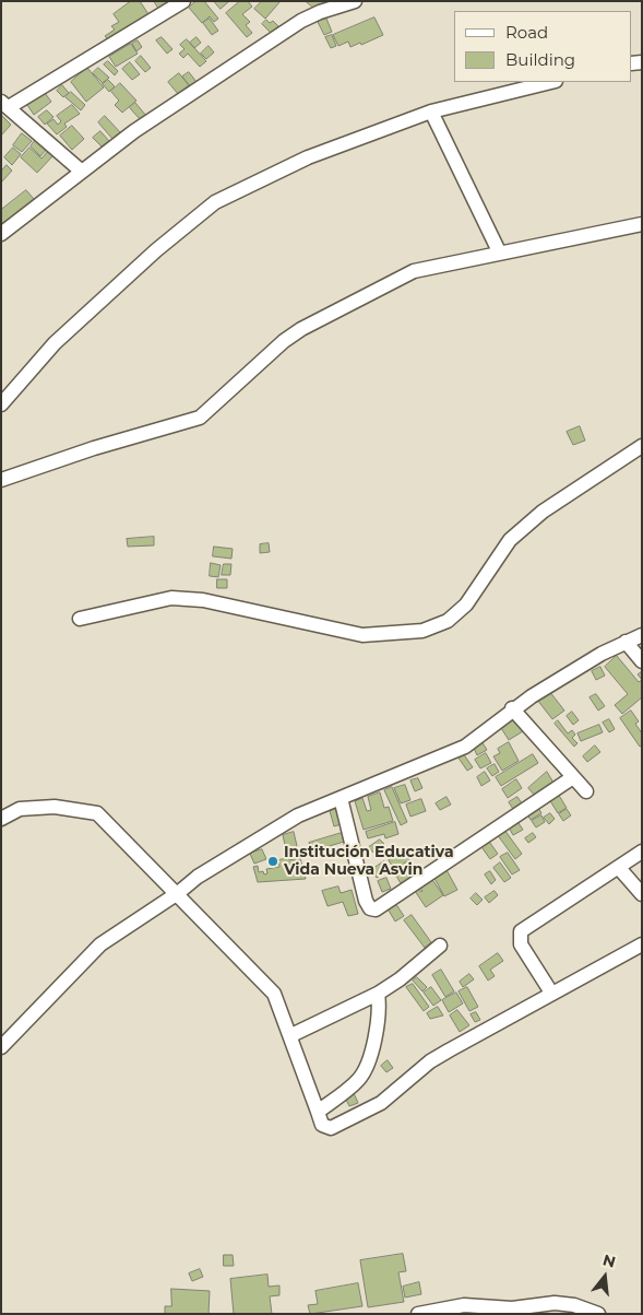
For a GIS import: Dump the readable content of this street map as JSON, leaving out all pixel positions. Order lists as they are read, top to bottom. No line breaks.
{"places":["Institución Educativa Vida Nueva Asvin"],"legend":["Road","Building"],"north":"top"}
